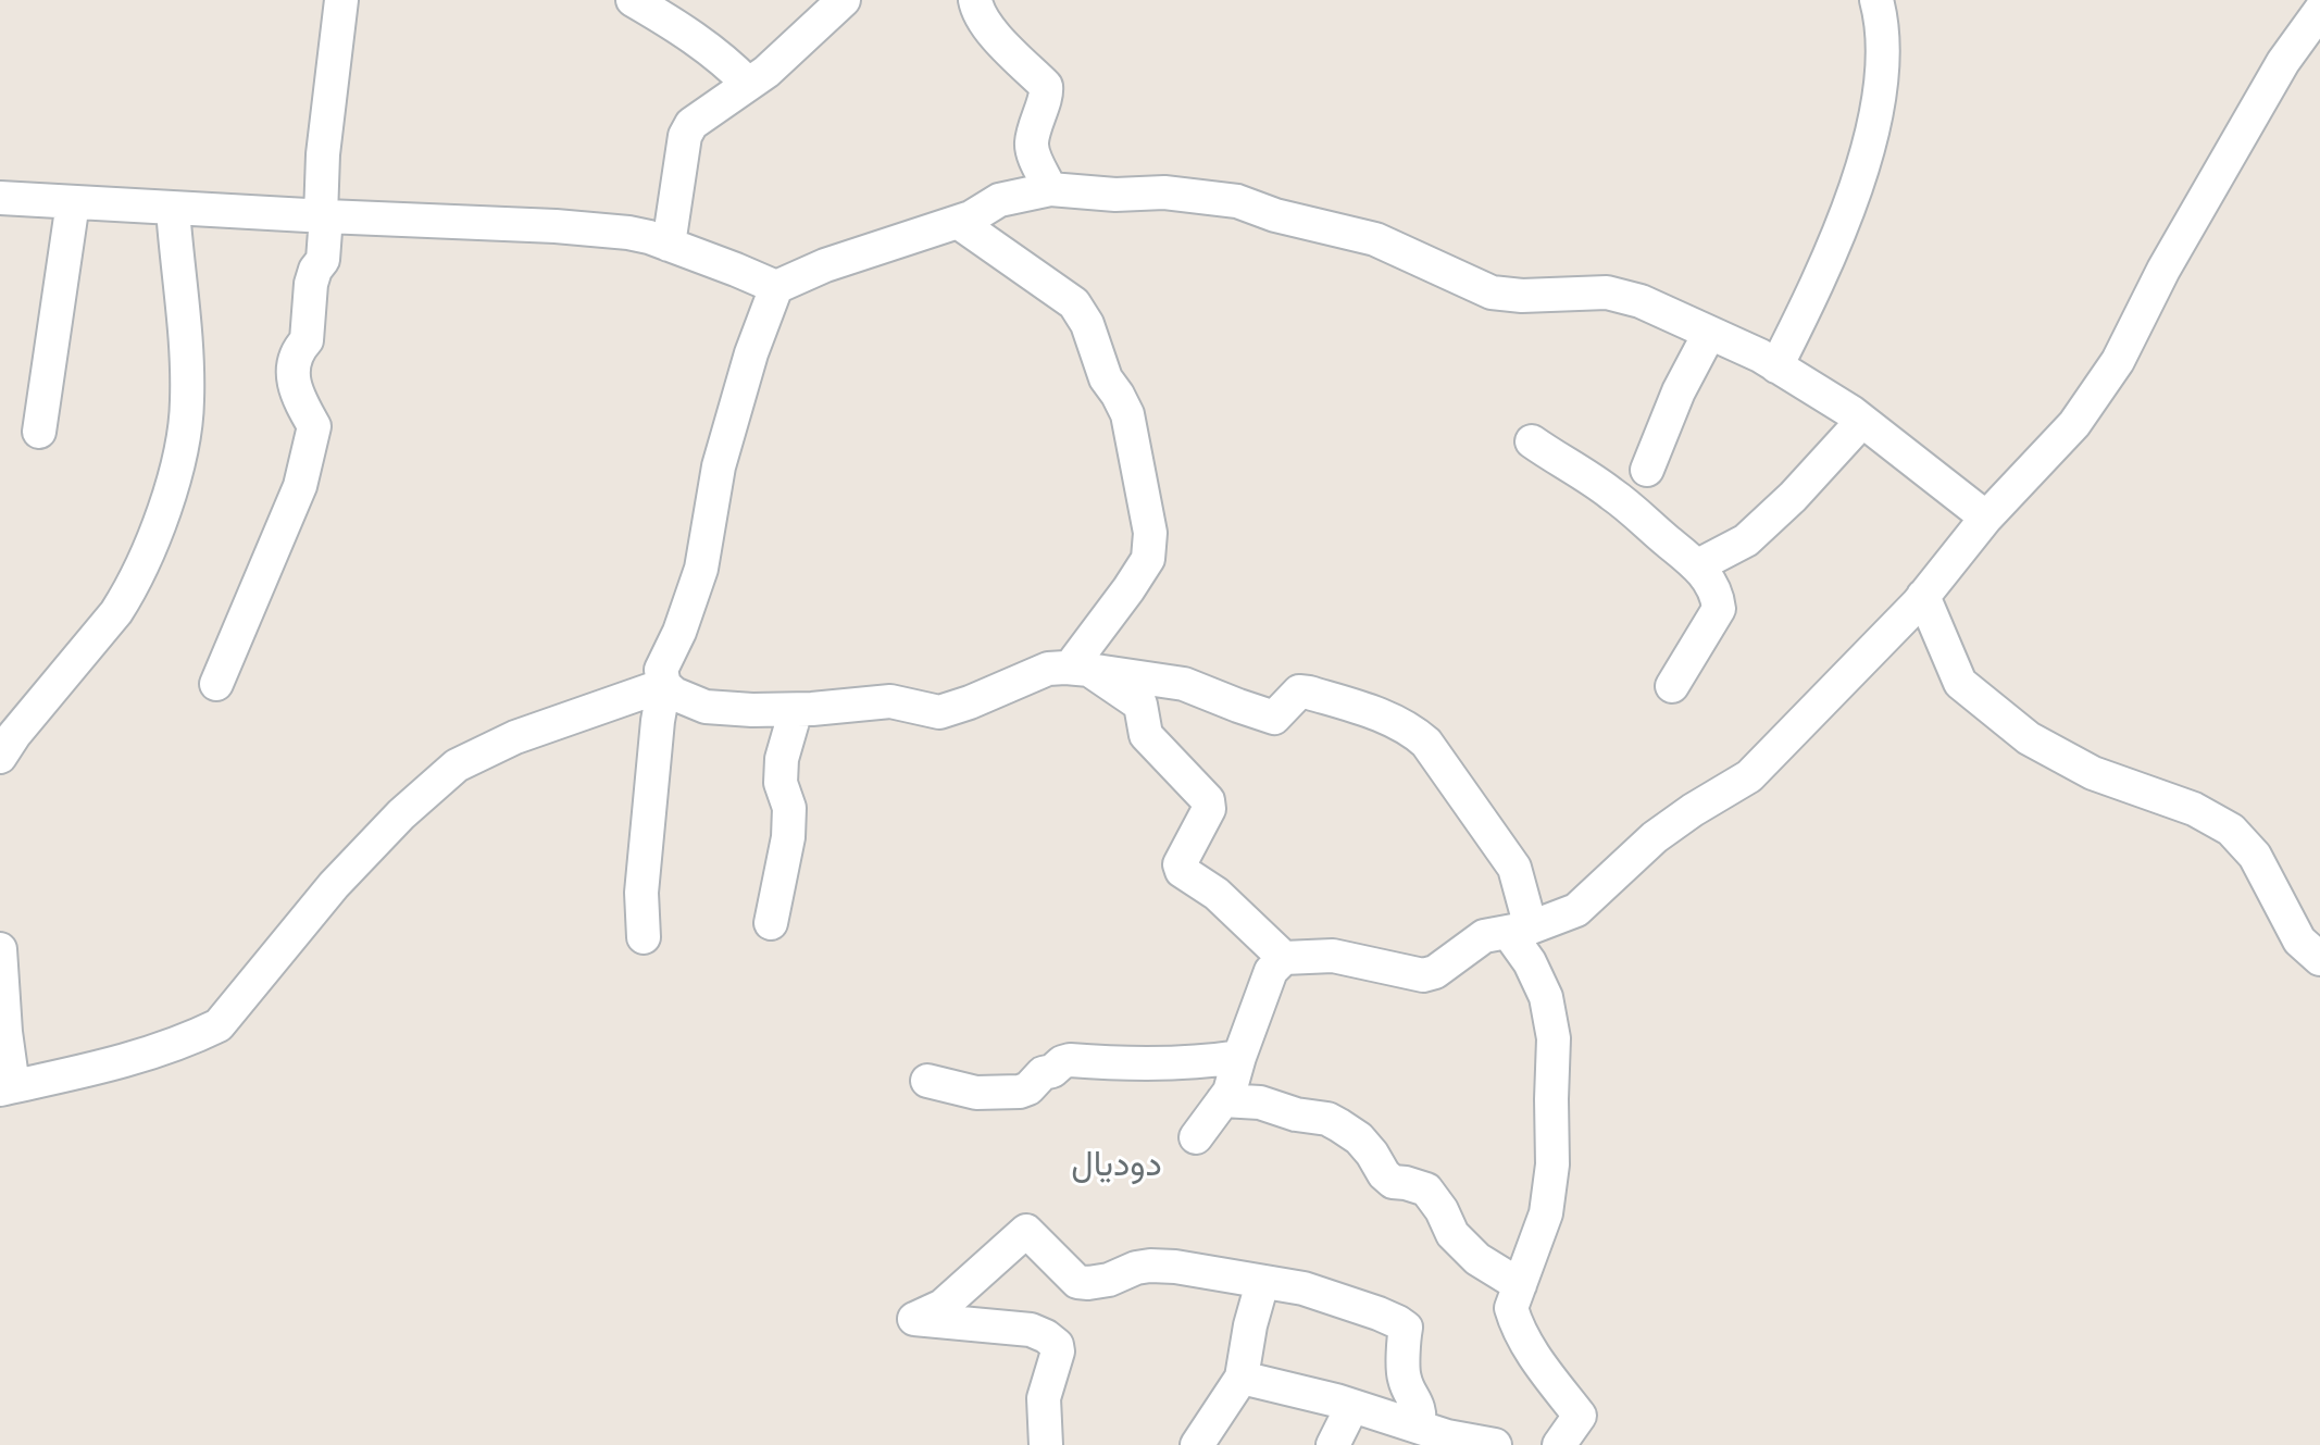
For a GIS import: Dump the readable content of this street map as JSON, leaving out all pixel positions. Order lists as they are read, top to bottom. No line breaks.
{"districts":["دودیال"]}
